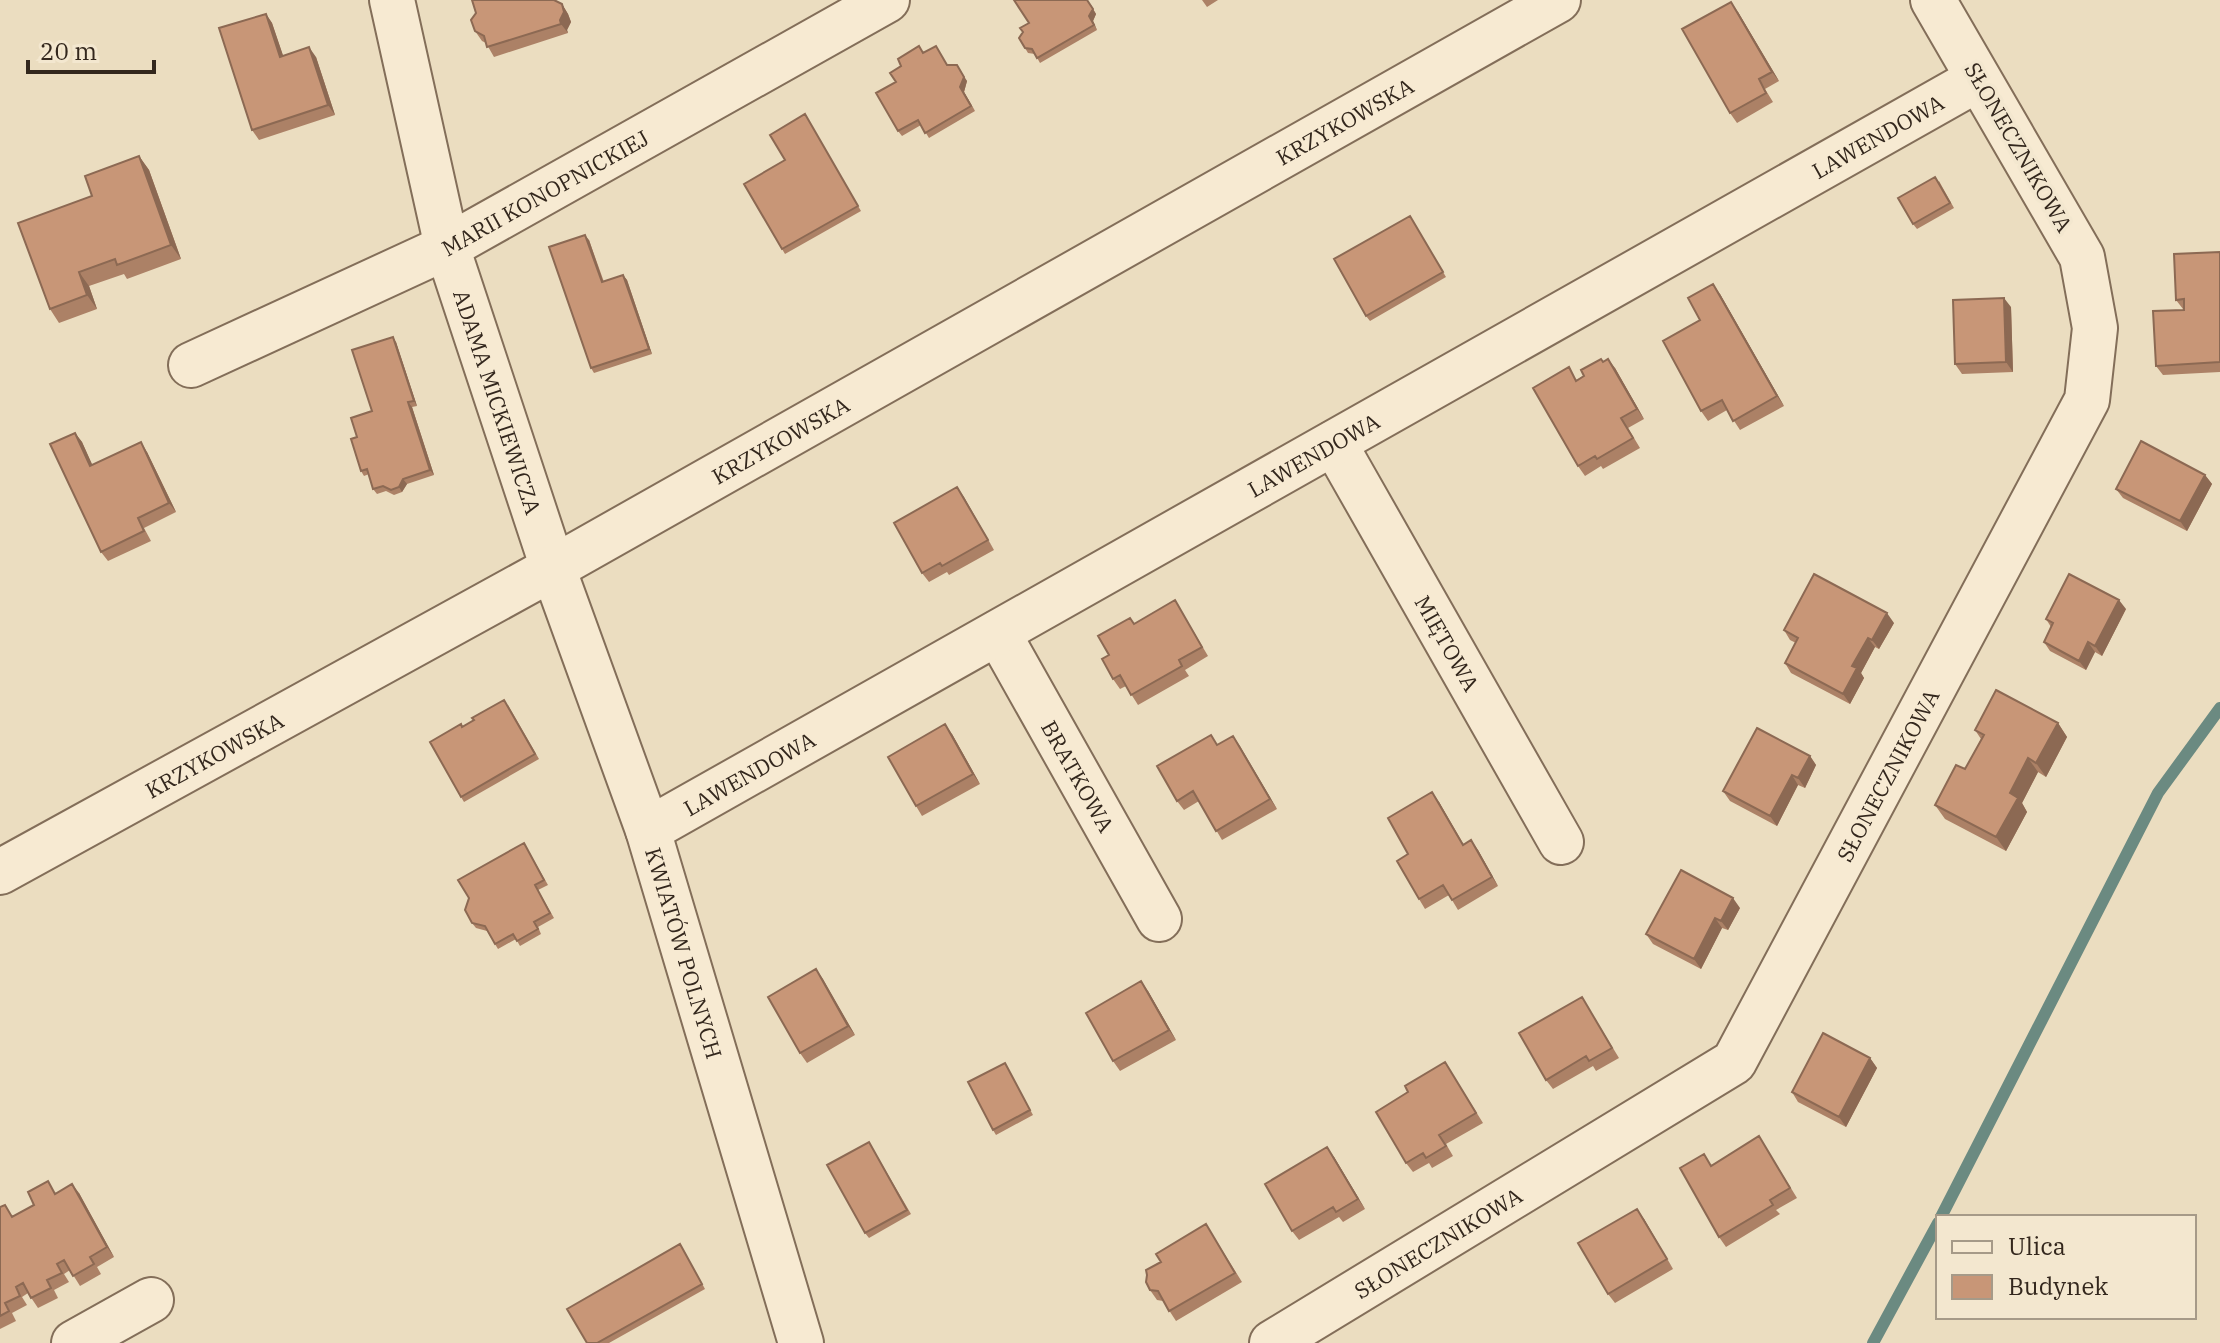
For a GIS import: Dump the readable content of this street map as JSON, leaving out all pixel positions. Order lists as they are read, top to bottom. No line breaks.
{"streets":{"street":["KRZYKOWSKA","LAWENDOWA","SŁONECZNIKOWA","MARII KONOPNICKIEJ","ADAMA MICKIEWICZA","MIĘTOWA","BRATKOWA","KWIATÓW POLNYCH"]},"crossings":[["KRZYKOWSKA","ADAMA MICKIEWICZA"],["KRZYKOWSKA","KWIATÓW POLNYCH"],["LAWENDOWA","SŁONECZNIKOWA"],["LAWENDOWA","MIĘTOWA"],["LAWENDOWA","BRATKOWA"],["LAWENDOWA","KWIATÓW POLNYCH"],["MARII KONOPNICKIEJ","ADAMA MICKIEWICZA"],["ADAMA MICKIEWICZA","KWIATÓW POLNYCH"]],"legend":["Ulica","Budynek"],"scale_bar":"20 m"}
